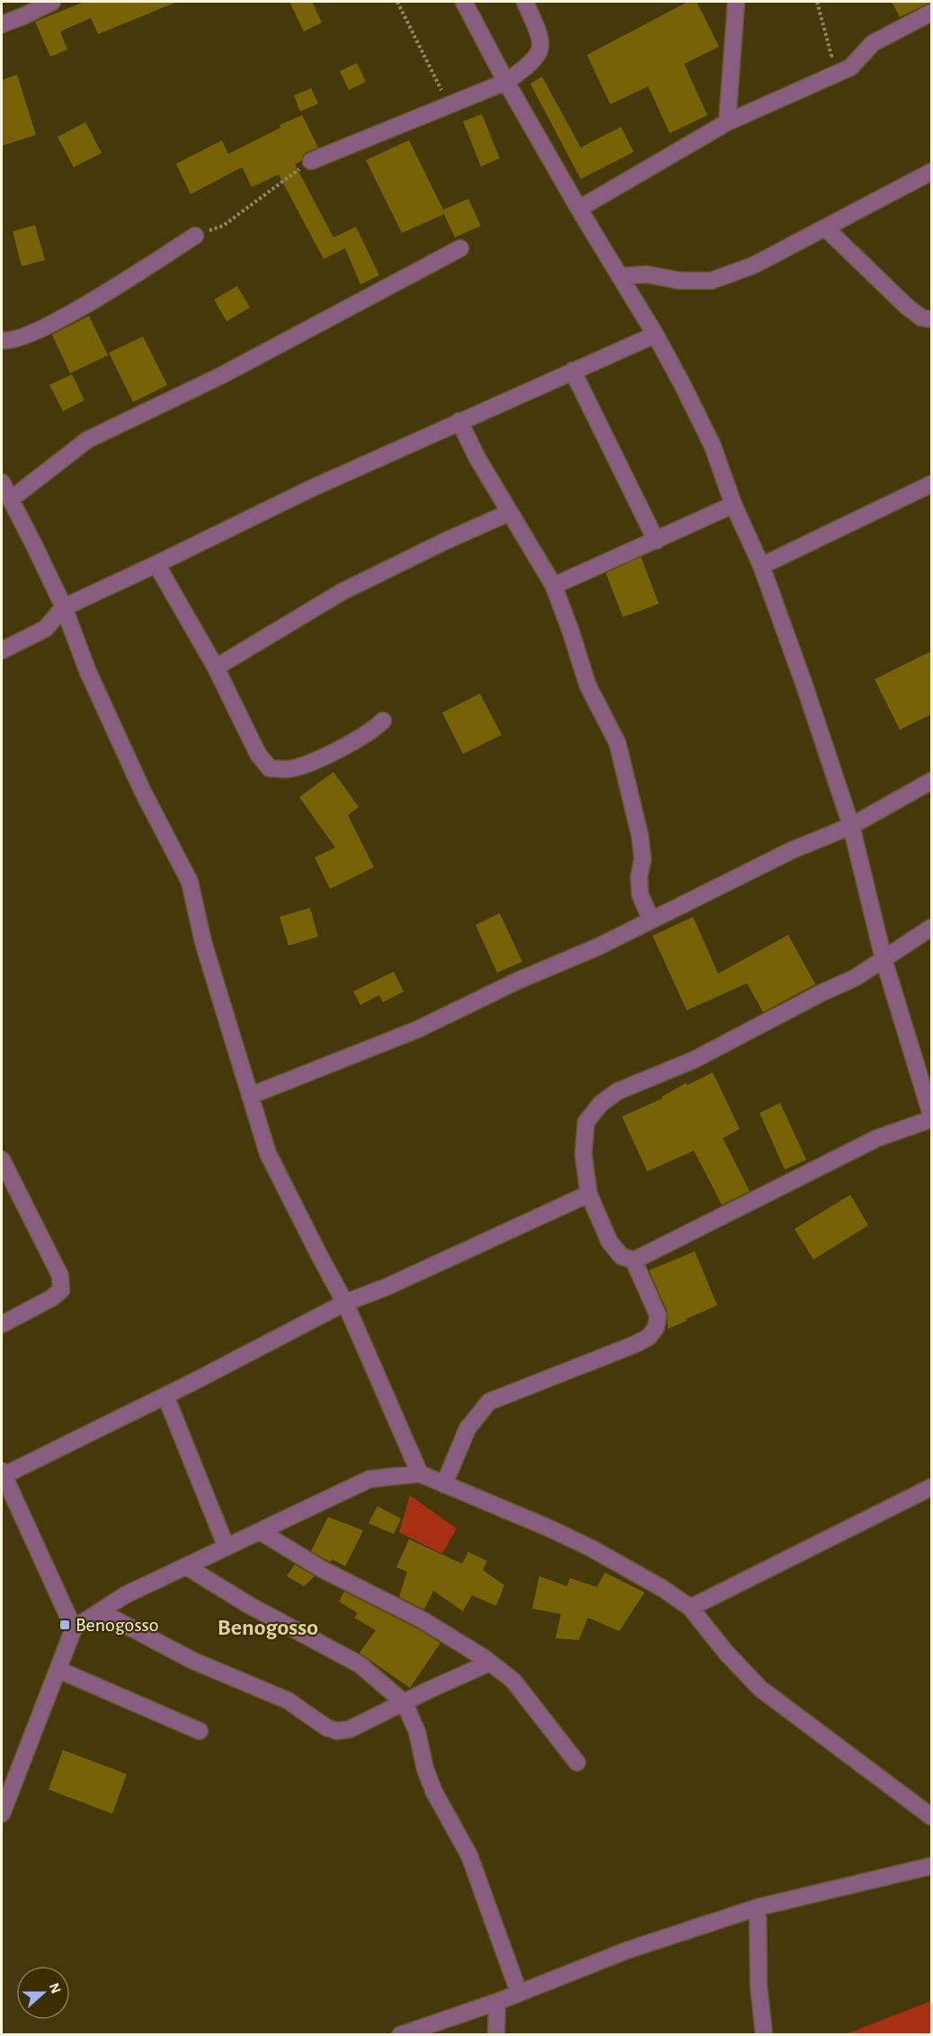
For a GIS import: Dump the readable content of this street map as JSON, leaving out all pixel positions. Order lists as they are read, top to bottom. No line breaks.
{"districts":["Benogosso"],"places":{"transit":["Benogosso"]},"north":"right"}
